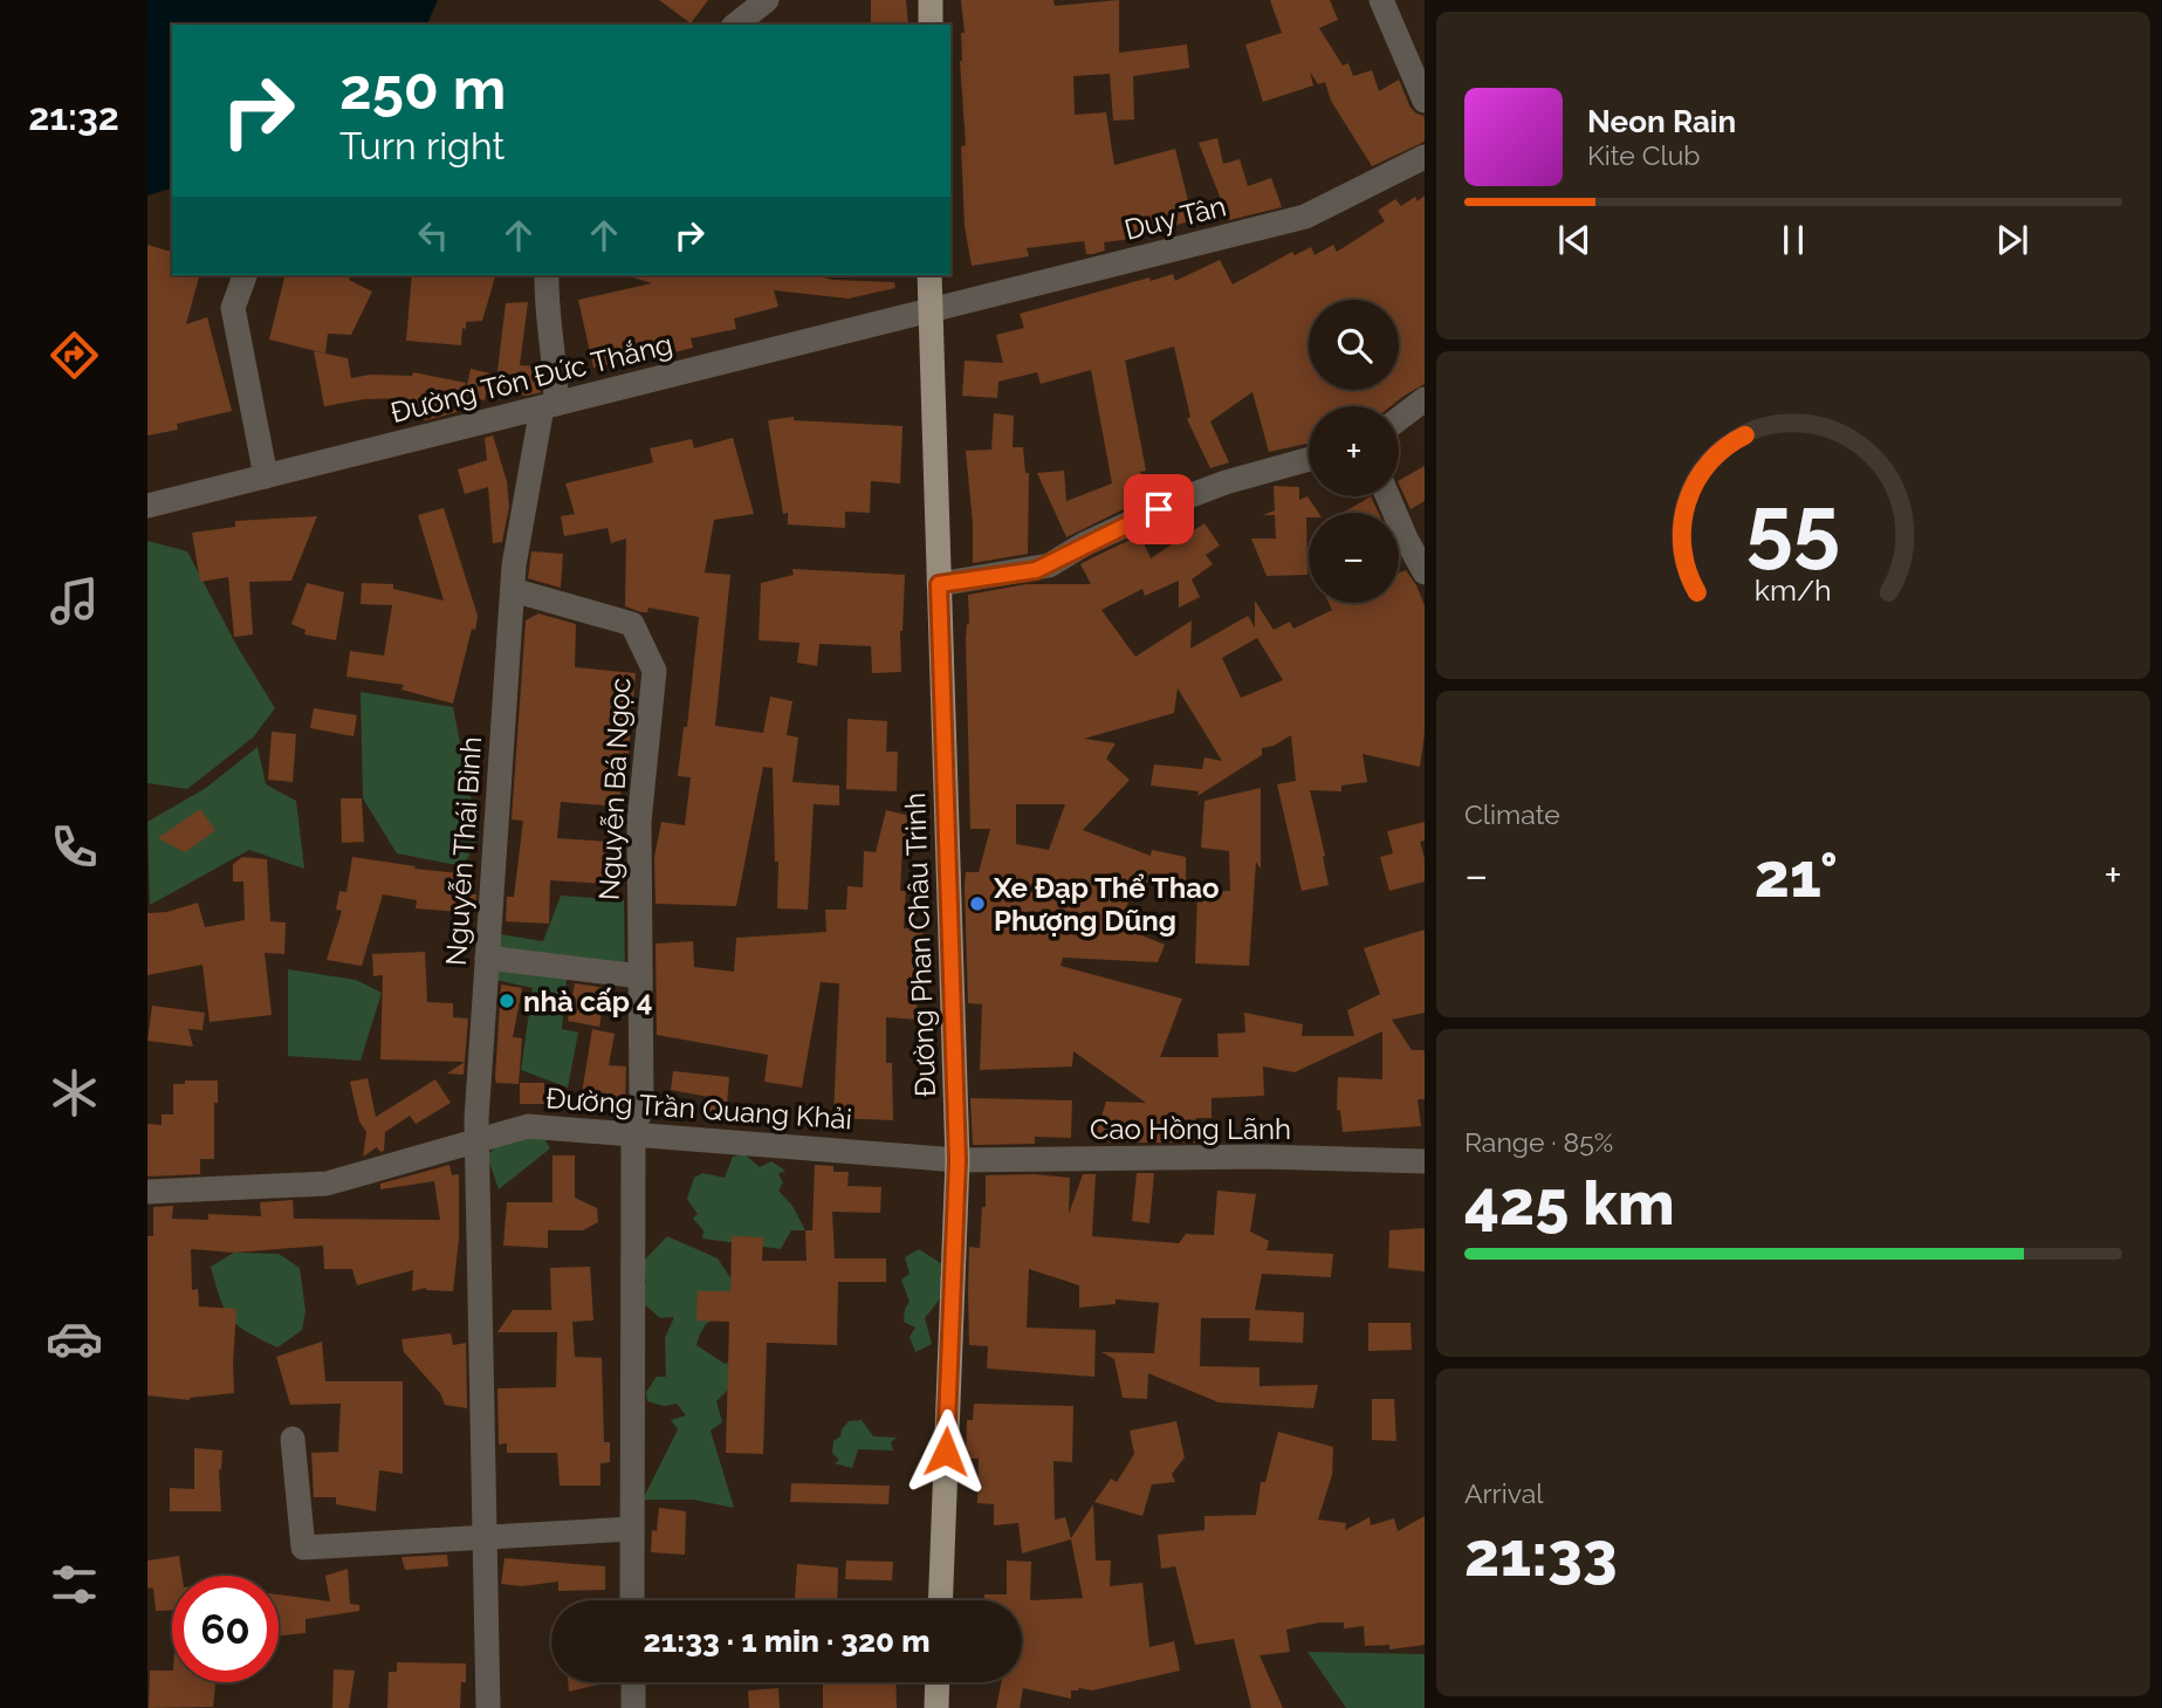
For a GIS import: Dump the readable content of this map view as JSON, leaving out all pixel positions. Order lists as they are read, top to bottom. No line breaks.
{"streets":{"main road":["Đường Phan Châu Trinh"],"street":["Duy Tân","Đường Tôn Đức Thắng","Nguyễn Bá Ngọc","Nguyễn Thái Bình","Đường Trần Quang Khải","Cao Hồng Lãnh"]},"crossings":[["Duy Tân","Đường Tôn Đức Thắng"],["Duy Tân","Đường Phan Châu Trinh"],["Đường Tôn Đức Thắng","Nguyễn Thái Bình"],["Đường Tôn Đức Thắng","Đường Phan Châu Trinh"],["Nguyễn Bá Ngọc","Nguyễn Thái Bình"],["Nguyễn Bá Ngọc","Đường Trần Quang Khải"],["Nguyễn Thái Bình","Đường Trần Quang Khải"],["Đường Phan Châu Trinh","Đường Trần Quang Khải"],["Đường Phan Châu Trinh","Cao Hồng Lãnh"],["Đường Trần Quang Khải","Cao Hồng Lãnh"]],"places":["Xe Đạp Thể Thao Phượng Dũng","nhà cấp 4"],"page":{"tabs":"21:32","turn":["250 m","Turn right"],"song":["Neon Rain","Kite Club"],"map_buttons":["+","−"],"tile":["Climate",["Range · 85%","425 km"],["Arrival","21:33"]],"heat":["−","21°","+"],"limit":"60","trip":"21:33 · 1 min · 320 m","gauge":["55","km/h"]}}
